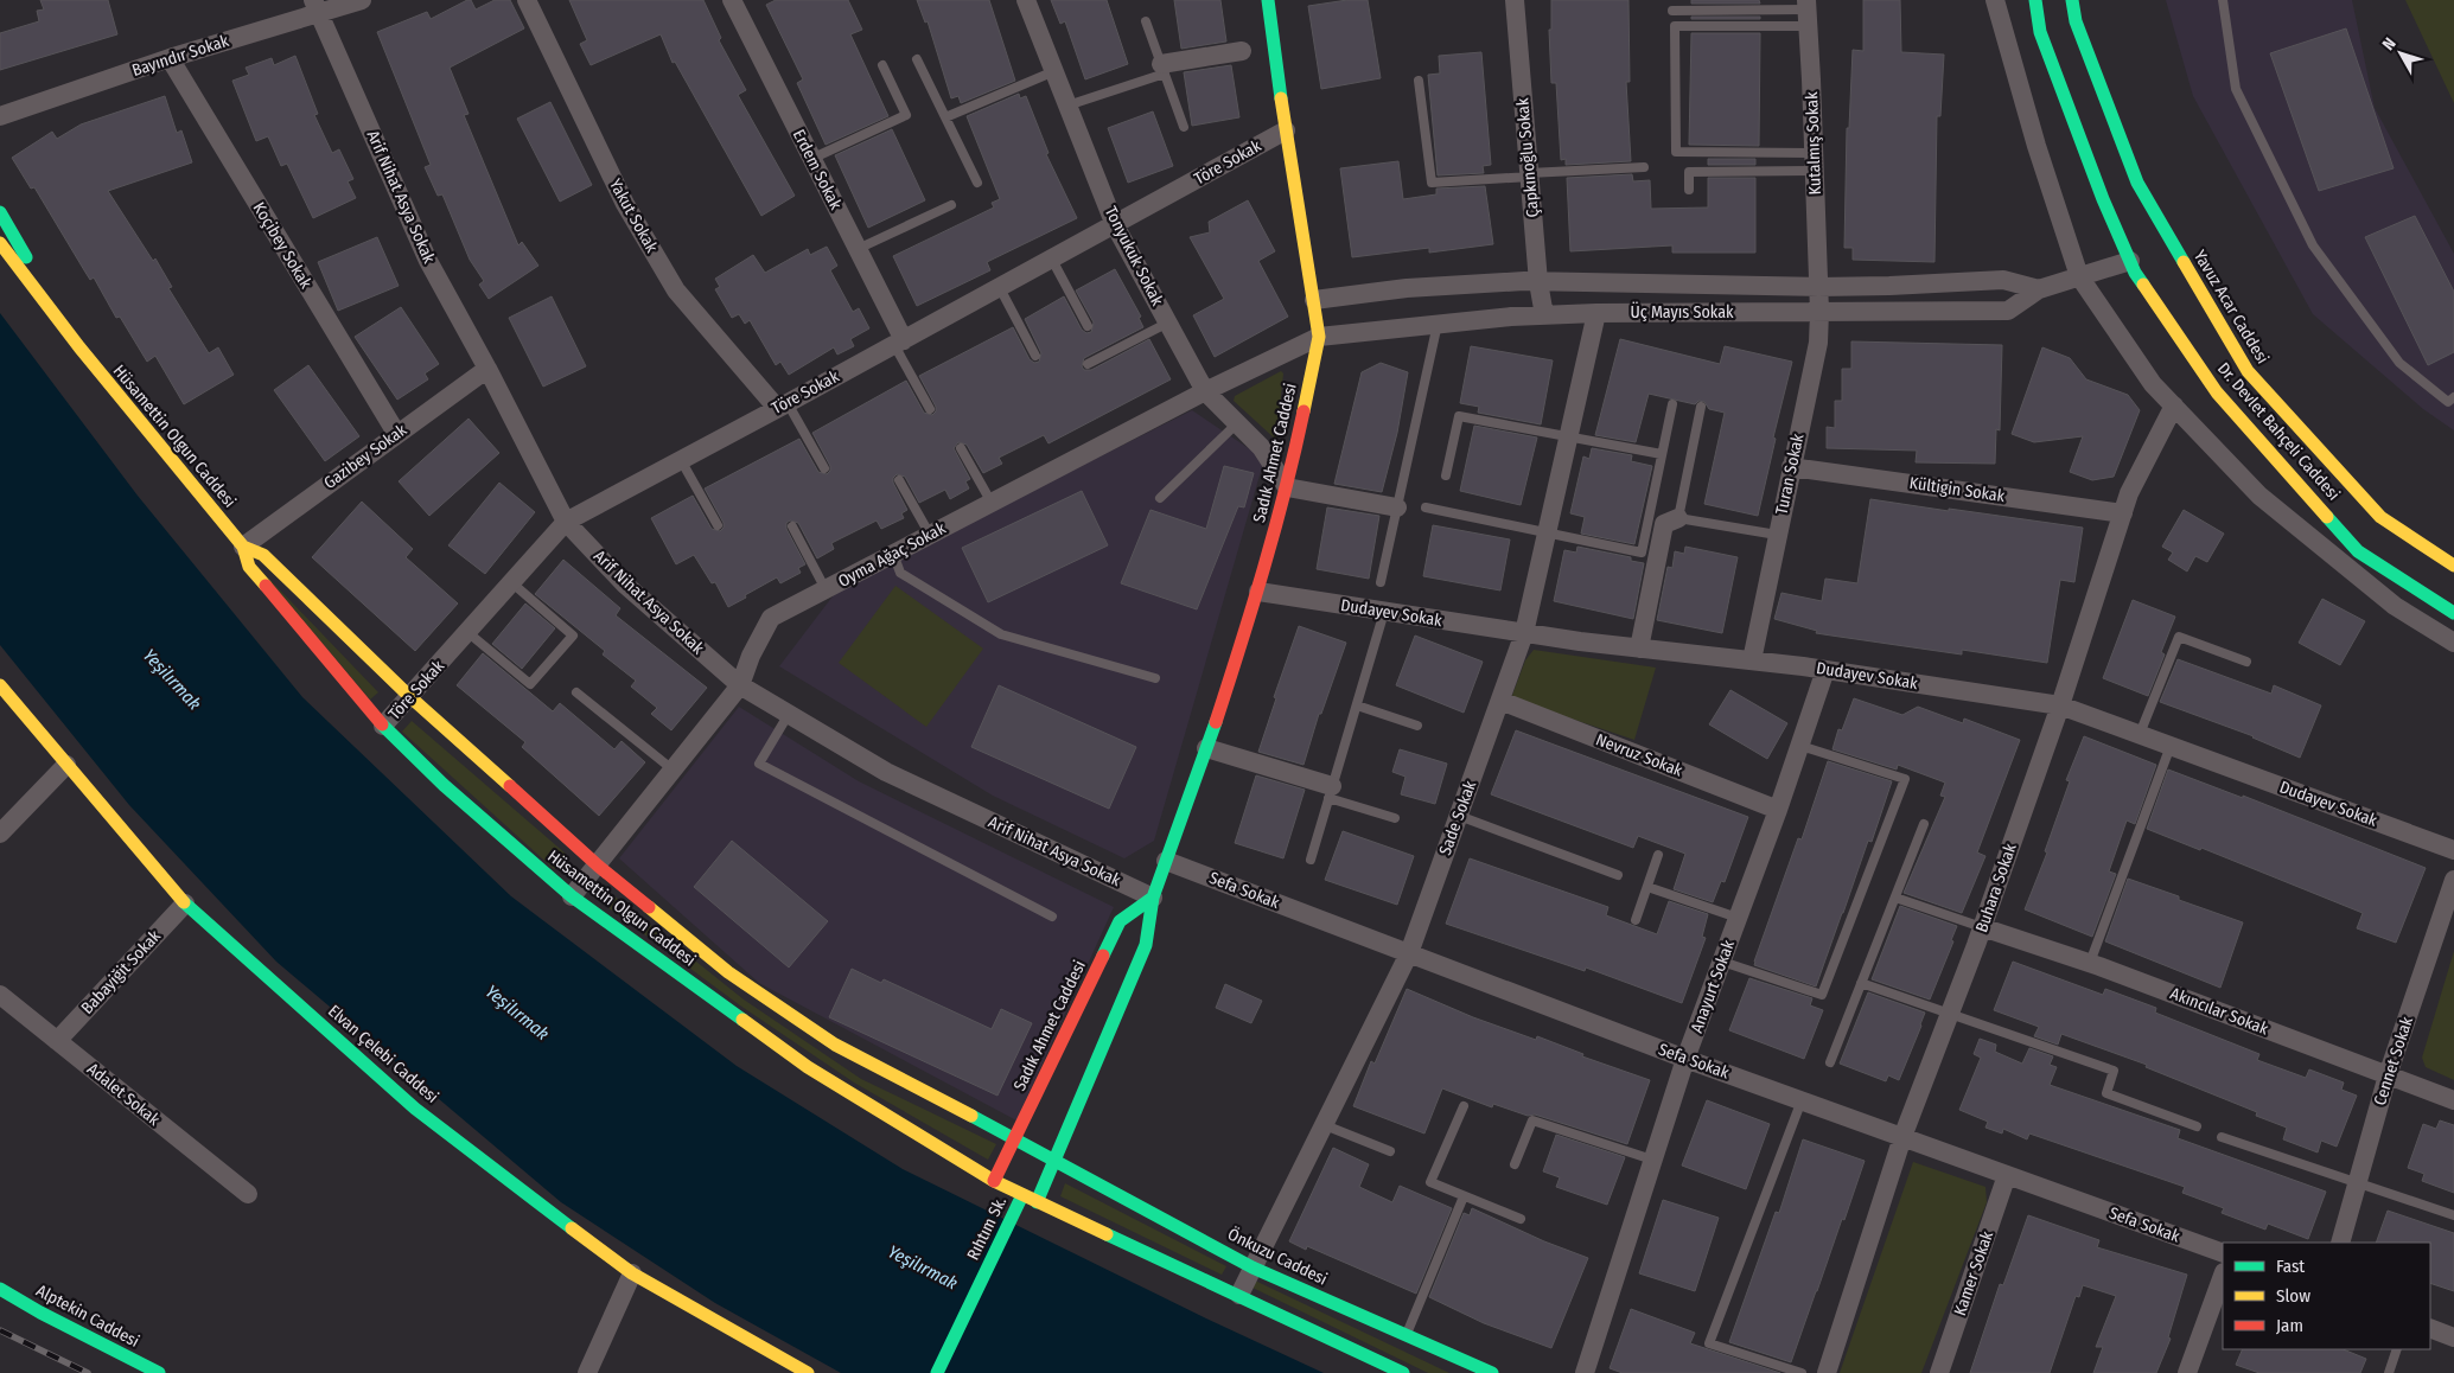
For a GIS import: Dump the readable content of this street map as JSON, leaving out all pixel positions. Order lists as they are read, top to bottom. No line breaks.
{"streets":{"street":["Bayındır Sokak","Kutalmış Sokak","Çapkınoğlu Sokak","Töre Sokak","Erdem Sokak","Arif Nihat Asya Sokak","Yakut Sokak","Koçibey Sokak","Tonyukuk Sokak","Yavuz Acar Caddesi","Üç Mayıs Sokak","Dr. Devlet Bahçeli Caddesi","Hüsamettin Olgun Caddesi","Sadık Ahmet Caddesi","Gazibey Sokak","Turan Sokak","Kültigin Sokak","Oyma Ağaç Sokak","Dudayev Sokak","Nevruz Sokak","Sade Sokak","Buhara Sokak","Sefa Sokak","Babayiğit Sokak","Anayurt Sokak","Akıncılar Sokak","Elvan Çelebi Caddesi","Cennet Sokak","Adalet Sokak","Rıhtım Sk.","Önkuzu Caddesi","Kamer Sokak","Alptekin Caddesi"]},"crossings":[["Bayındır Sokak","Arif Nihat Asya Sokak"],["Bayındır Sokak","Koçibey Sokak"],["Kutalmış Sokak","Üç Mayıs Sokak"],["Kutalmış Sokak","Turan Sokak"],["Çapkınoğlu Sokak","Üç Mayıs Sokak"],["Töre Sokak","Erdem Sokak"],["Töre Sokak","Arif Nihat Asya Sokak"],["Töre Sokak","Yakut Sokak"],["Töre Sokak","Tonyukuk Sokak"],["Töre Sokak","Hüsamettin Olgun Caddesi"],["Töre Sokak","Sadık Ahmet Caddesi"],["Arif Nihat Asya Sokak","Sadık Ahmet Caddesi"],["Arif Nihat Asya Sokak","Gazibey Sokak"],["Arif Nihat Asya Sokak","Oyma Ağaç Sokak"],["Koçibey Sokak","Gazibey Sokak"],["Tonyukuk Sokak","Sadık Ahmet Caddesi"],["Tonyukuk Sokak","Oyma Ağaç Sokak"],["Üç Mayıs Sokak","Dr. Devlet Bahçeli Caddesi"],["Üç Mayıs Sokak","Sadık Ahmet Caddesi"],["Üç Mayıs Sokak","Turan Sokak"],["Üç Mayıs Sokak","Oyma Ağaç Sokak"],["Üç Mayıs Sokak","Sade Sokak"],["Hüsamettin Olgun Caddesi","Sadık Ahmet Caddesi"],["Hüsamettin Olgun Caddesi","Gazibey Sokak"],["Hüsamettin Olgun Caddesi","Oyma Ağaç Sokak"],["Hüsamettin Olgun Caddesi","Rıhtım Sk."],["Hüsamettin Olgun Caddesi","Önkuzu Caddesi"],["Sadık Ahmet Caddesi","Oyma Ağaç Sokak"],["Sadık Ahmet Caddesi","Dudayev Sokak"],["Sadık Ahmet Caddesi","Sefa Sokak"],["Sadık Ahmet Caddesi","Önkuzu Caddesi"],["Turan Sokak","Kültigin Sokak"],["Turan Sokak","Dudayev Sokak"],["Kültigin Sokak","Buhara Sokak"],["Dudayev Sokak","Sade Sokak"],["Dudayev Sokak","Buhara Sokak"],["Dudayev Sokak","Anayurt Sokak"],["Nevruz Sokak","Sade Sokak"],["Nevruz Sokak","Anayurt Sokak"],["Sade Sokak","Sefa Sokak"],["Sade Sokak","Önkuzu Caddesi"],["Buhara Sokak","Sefa Sokak"],["Buhara Sokak","Akıncılar Sokak"],["Sefa Sokak","Anayurt Sokak"],["Sefa Sokak","Kamer Sokak"],["Babayiğit Sokak","Elvan Çelebi Caddesi"],["Babayiğit Sokak","Adalet Sokak"],["Akıncılar Sokak","Cennet Sokak"]],"water":["Yeşilırmak"],"legend":["Fast","Slow","Jam"],"north":"top left"}
